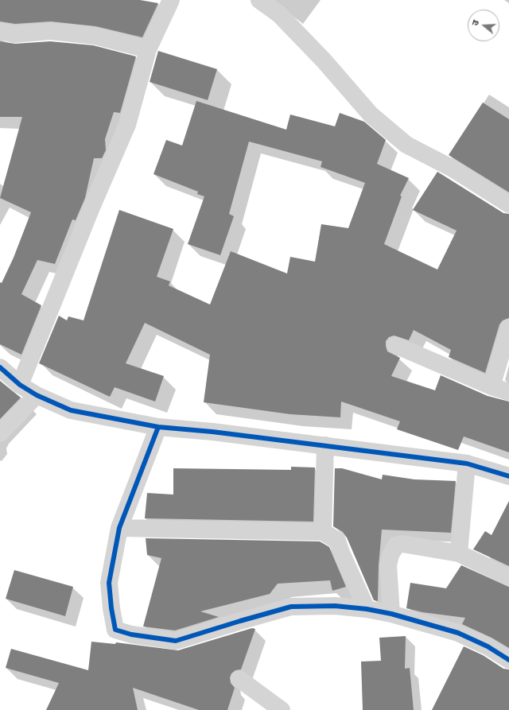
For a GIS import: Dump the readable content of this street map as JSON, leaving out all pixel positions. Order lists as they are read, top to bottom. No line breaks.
{"north":"left"}
